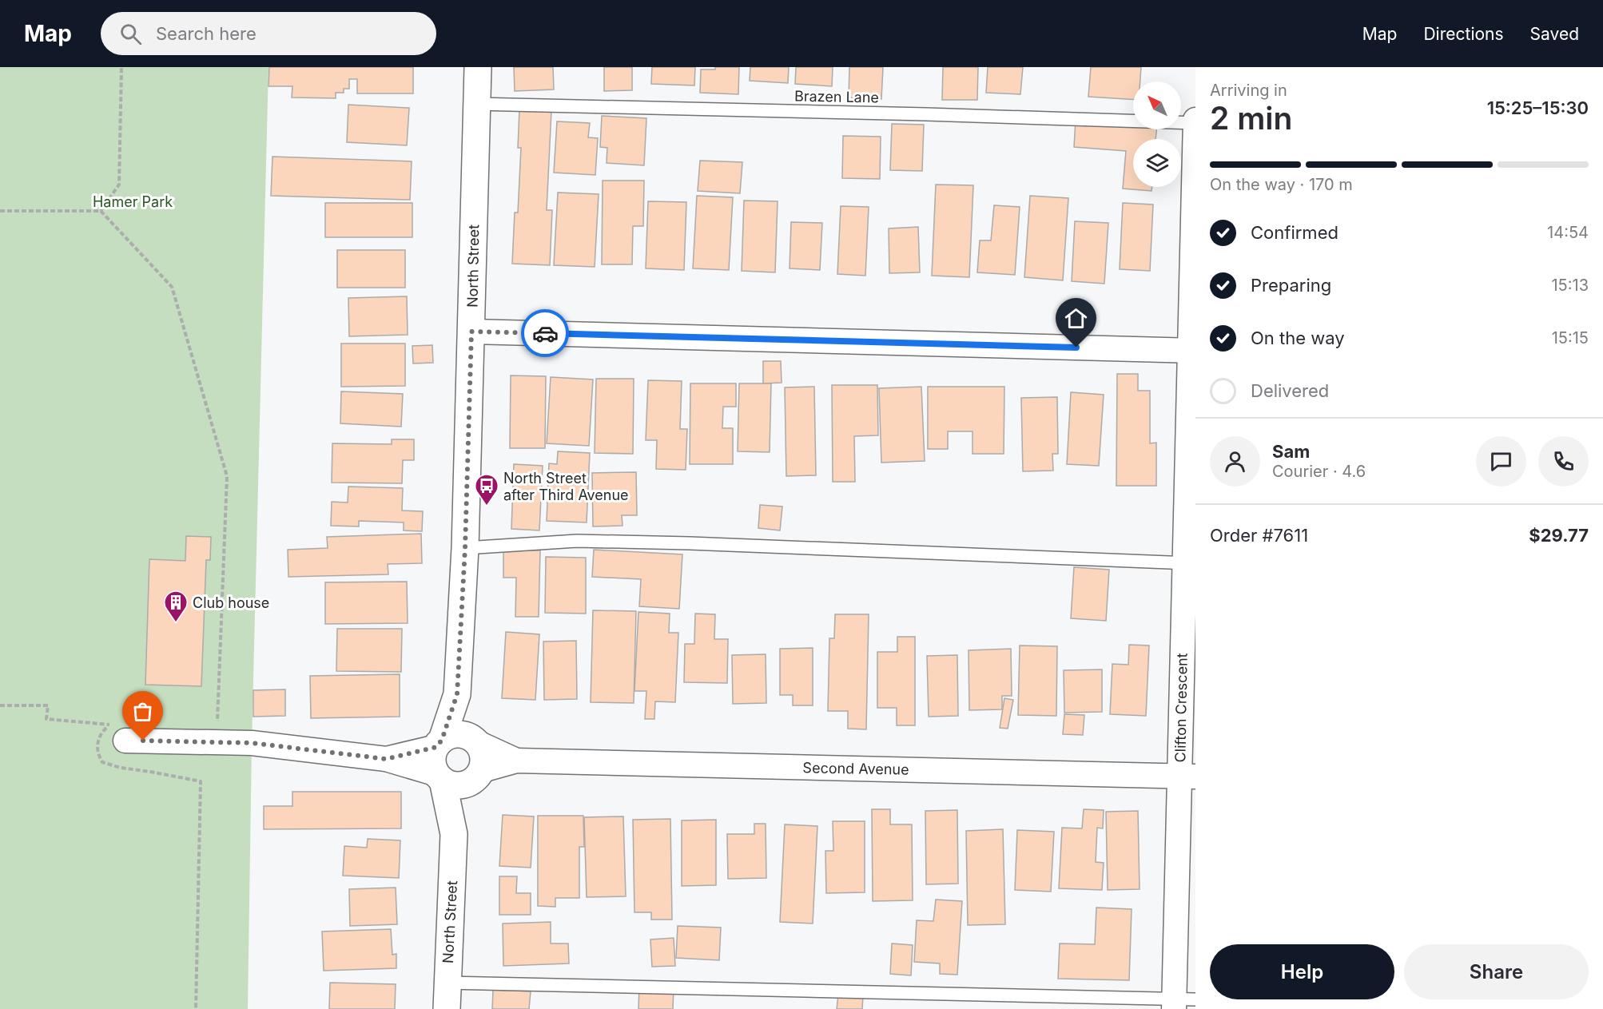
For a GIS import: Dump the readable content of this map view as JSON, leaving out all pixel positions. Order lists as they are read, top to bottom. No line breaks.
{"streets":{"main road":["North Street"],"street":["Clifton Crescent","Second Avenue"],"lane":["Brazen Lane"]},"crossings":[["Brazen Lane","North Street"],["Brazen Lane","Clifton Crescent"],["North Street","Second Avenue"],["Clifton Crescent","Second Avenue"]],"parks":["Hamer Park"],"places":{"bus stop":["North Street after Third Avenue"],"building":["Club house"]},"north":"top left","page":{"header":"Map","search":"Search here","nav":["Map","Directions","Saved"],"heading":["2 min","Arriving in","15:25–15:30"],"panel":["Sam","Courier · 4.6","Order #7611","$29.77"],"bar":"On the way · 170 m","list":[["Confirmed","14:54"],["Preparing","15:13"],["On the way","15:15"],"Delivered"],"buttons":["Help","Share"]}}
